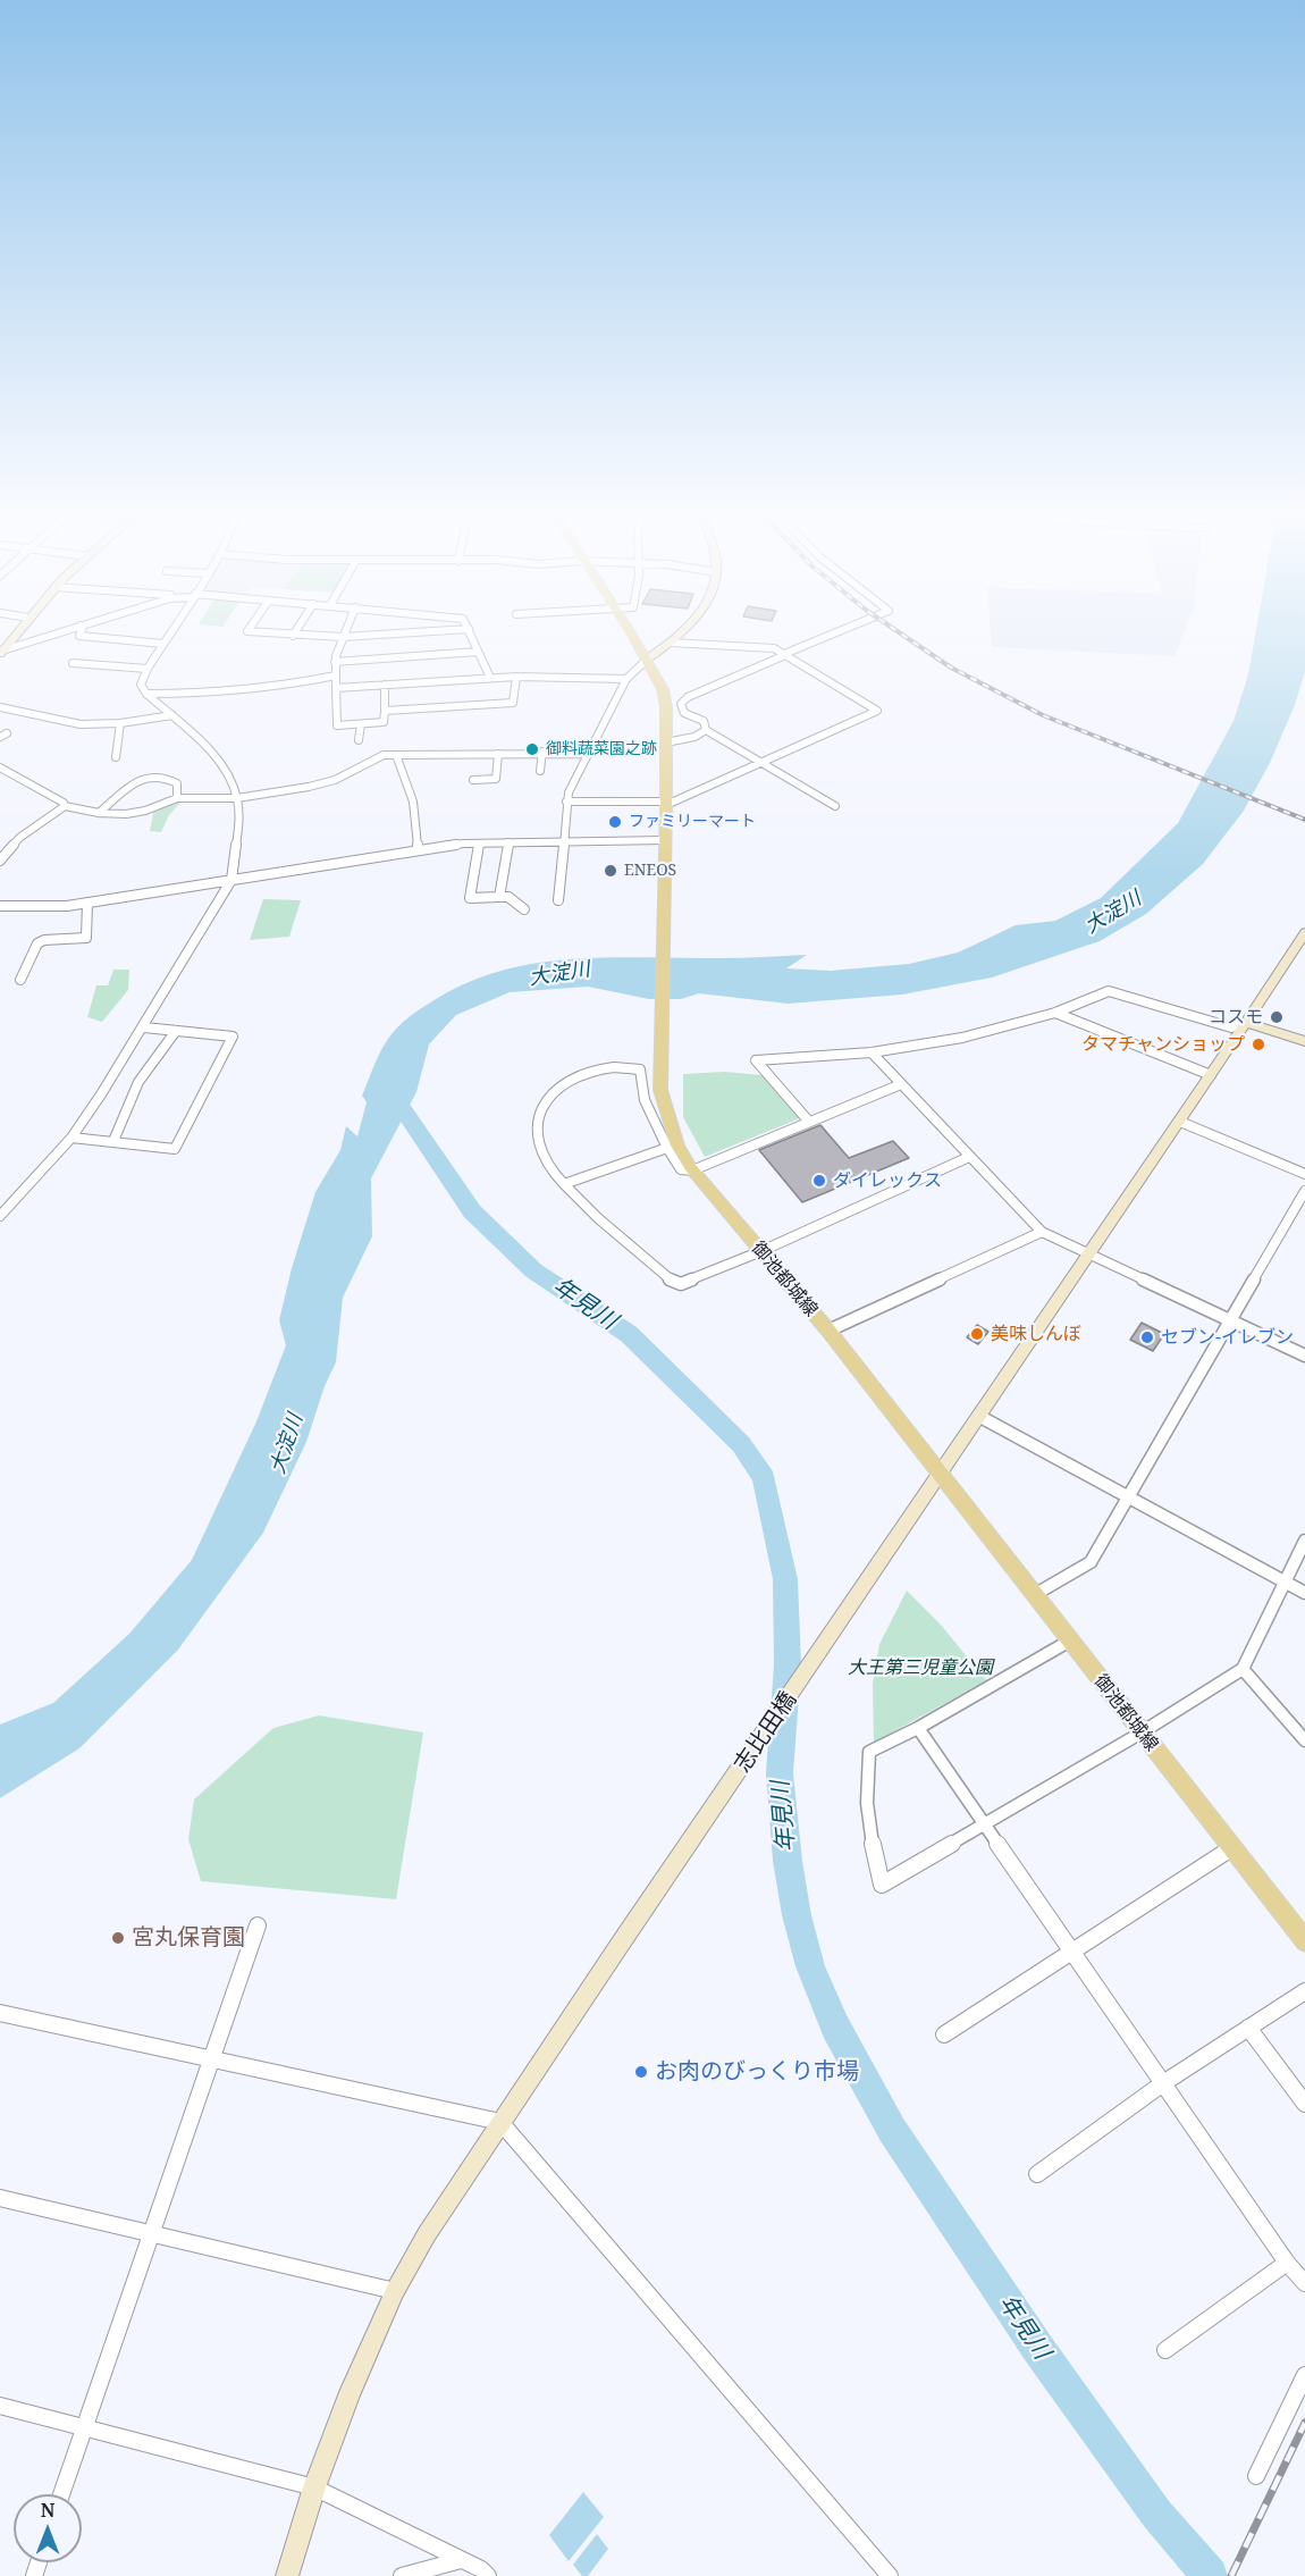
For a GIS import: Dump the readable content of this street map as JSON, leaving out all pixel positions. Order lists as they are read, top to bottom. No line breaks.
{"streets":{"main road":["御池都城線"],"street":["志比田橋"]},"crossings":[["御池都城線","志比田橋"]],"water":["大淀川","年見川"],"parks":["大王第三児童公園"],"places":["御料蔬菜園之跡","ファミリーマート","ENEOS","コスモ","タマチャンショップ","ダイレックス","美味しんぼ","セブン-イレブン","宮丸保育園","お肉のびっくり市場"],"north":"top"}
